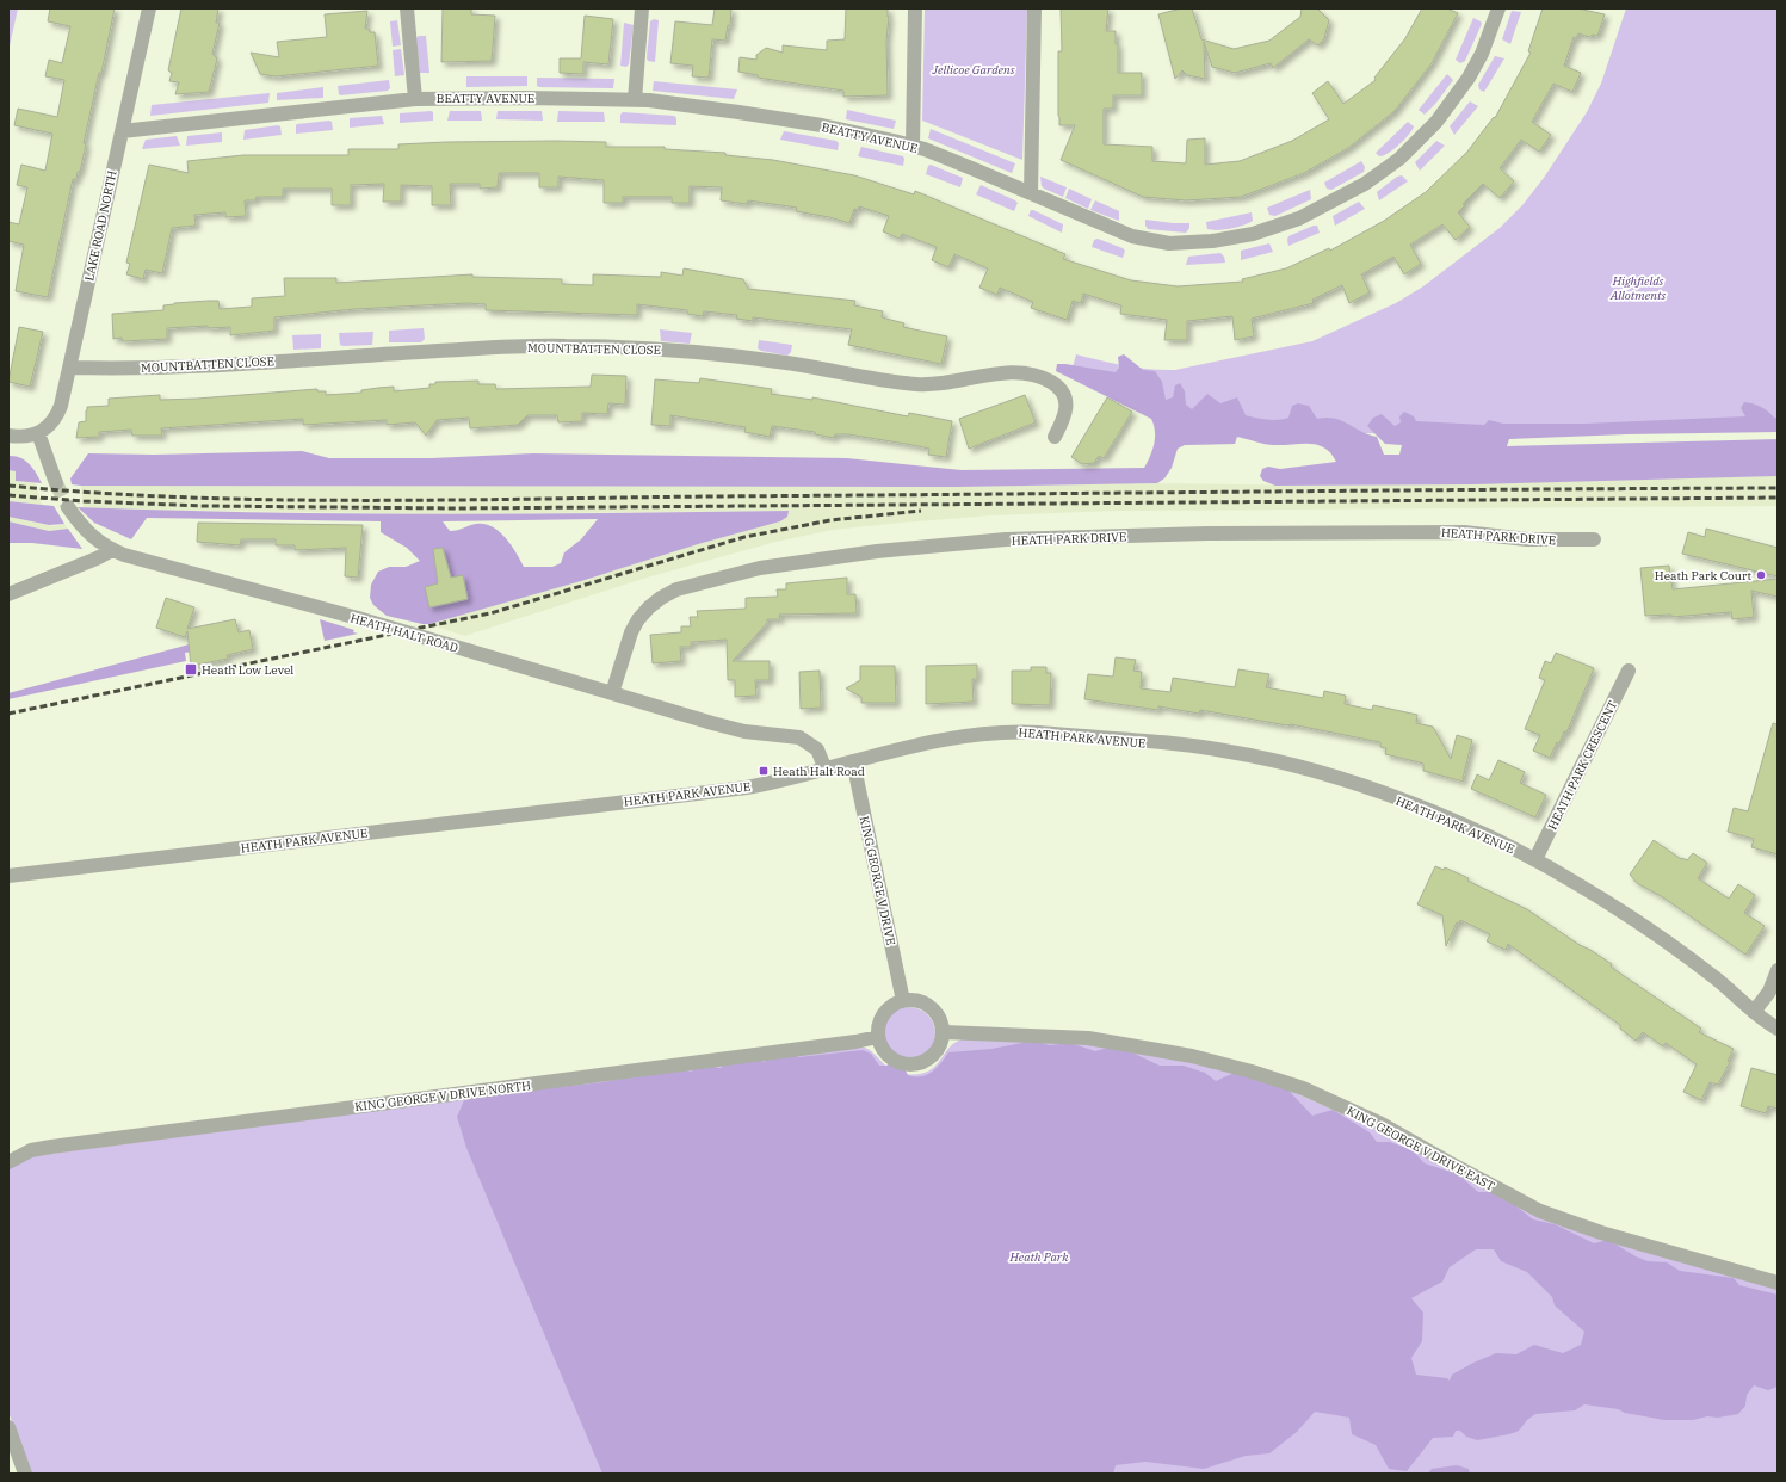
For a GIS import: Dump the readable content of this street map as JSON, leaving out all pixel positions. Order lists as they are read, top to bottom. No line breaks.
{"streets":{"street":["BEATTY AVENUE","LAKE ROAD NORTH","MOUNTBATTEN CLOSE","HEATH PARK DRIVE","HEATH HALT ROAD","HEATH PARK AVENUE","HEATH PARK CRESCENT","KING GEORGE V DRIVE","KING GEORGE V DRIVE NORTH","KING GEORGE V DRIVE EAST"]},"crossings":[["BEATTY AVENUE","LAKE ROAD NORTH"],["LAKE ROAD NORTH","MOUNTBATTEN CLOSE"],["HEATH PARK DRIVE","HEATH HALT ROAD"],["HEATH HALT ROAD","HEATH PARK AVENUE"],["HEATH PARK AVENUE","HEATH PARK CRESCENT"],["HEATH PARK AVENUE","KING GEORGE V DRIVE"],["KING GEORGE V DRIVE","KING GEORGE V DRIVE NORTH"],["KING GEORGE V DRIVE","KING GEORGE V DRIVE EAST"],["KING GEORGE V DRIVE NORTH","KING GEORGE V DRIVE EAST"]],"parks":["Jellicoe Gardens","Highfields Allotments","Heath Park"],"places":{"other":["Heath Park Court"],"transit":["Heath Low Level","Heath Halt Road"]}}
